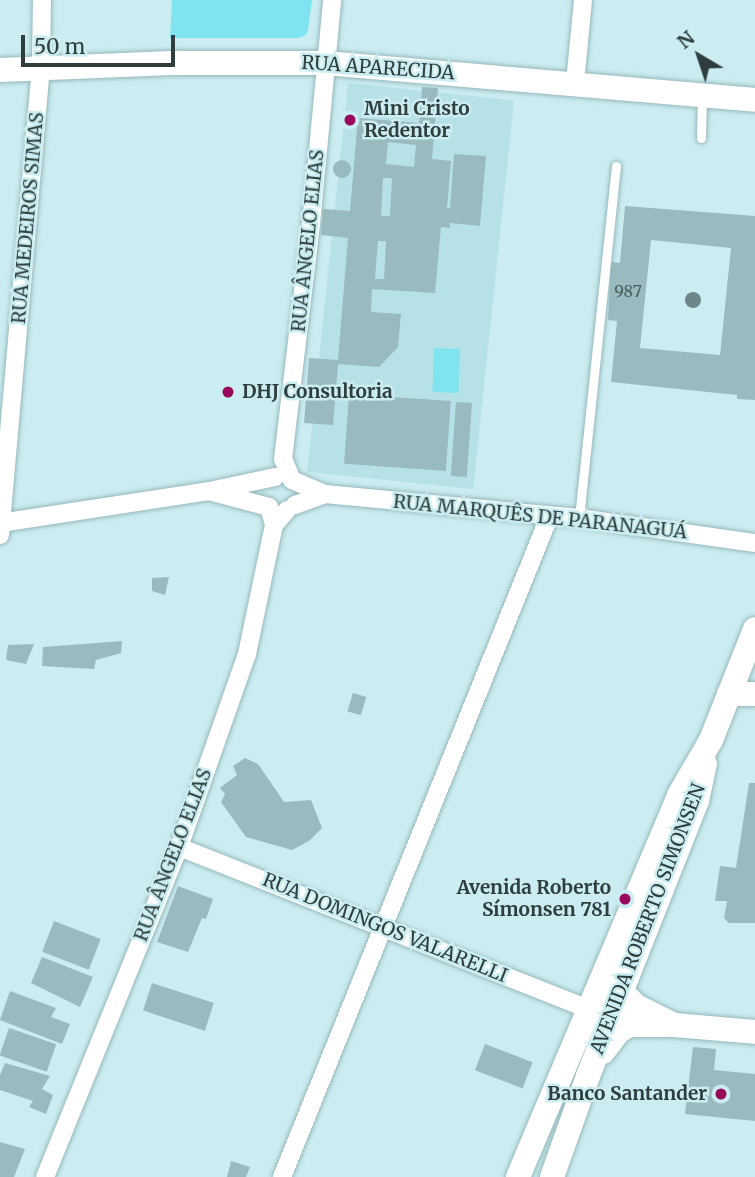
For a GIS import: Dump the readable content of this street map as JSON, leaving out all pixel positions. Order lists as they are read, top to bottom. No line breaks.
{"streets":{"main road":["RUA APARECIDA","AVENIDA ROBERTO SIMONSEN"],"street":["RUA MEDEIROS SIMAS","RUA ÂNGELO ELIAS","RUA MARQUÊS DE PARANAGUÁ","RUA DOMINGOS VALARELLI"]},"crossings":[["RUA APARECIDA","RUA MEDEIROS SIMAS"],["RUA APARECIDA","RUA ÂNGELO ELIAS"],["RUA ÂNGELO ELIAS","RUA MARQUÊS DE PARANAGUÁ"],["RUA ÂNGELO ELIAS","RUA DOMINGOS VALARELLI"],["AVENIDA ROBERTO SIMONSEN","RUA DOMINGOS VALARELLI"]],"places":["Mini Cristo Redentor","DHJ Consultoria","Avenida Roberto Símonsen 781","Banco Santander"],"house_numbers":["987"],"scale_bar":"50 m","north":"top left"}
